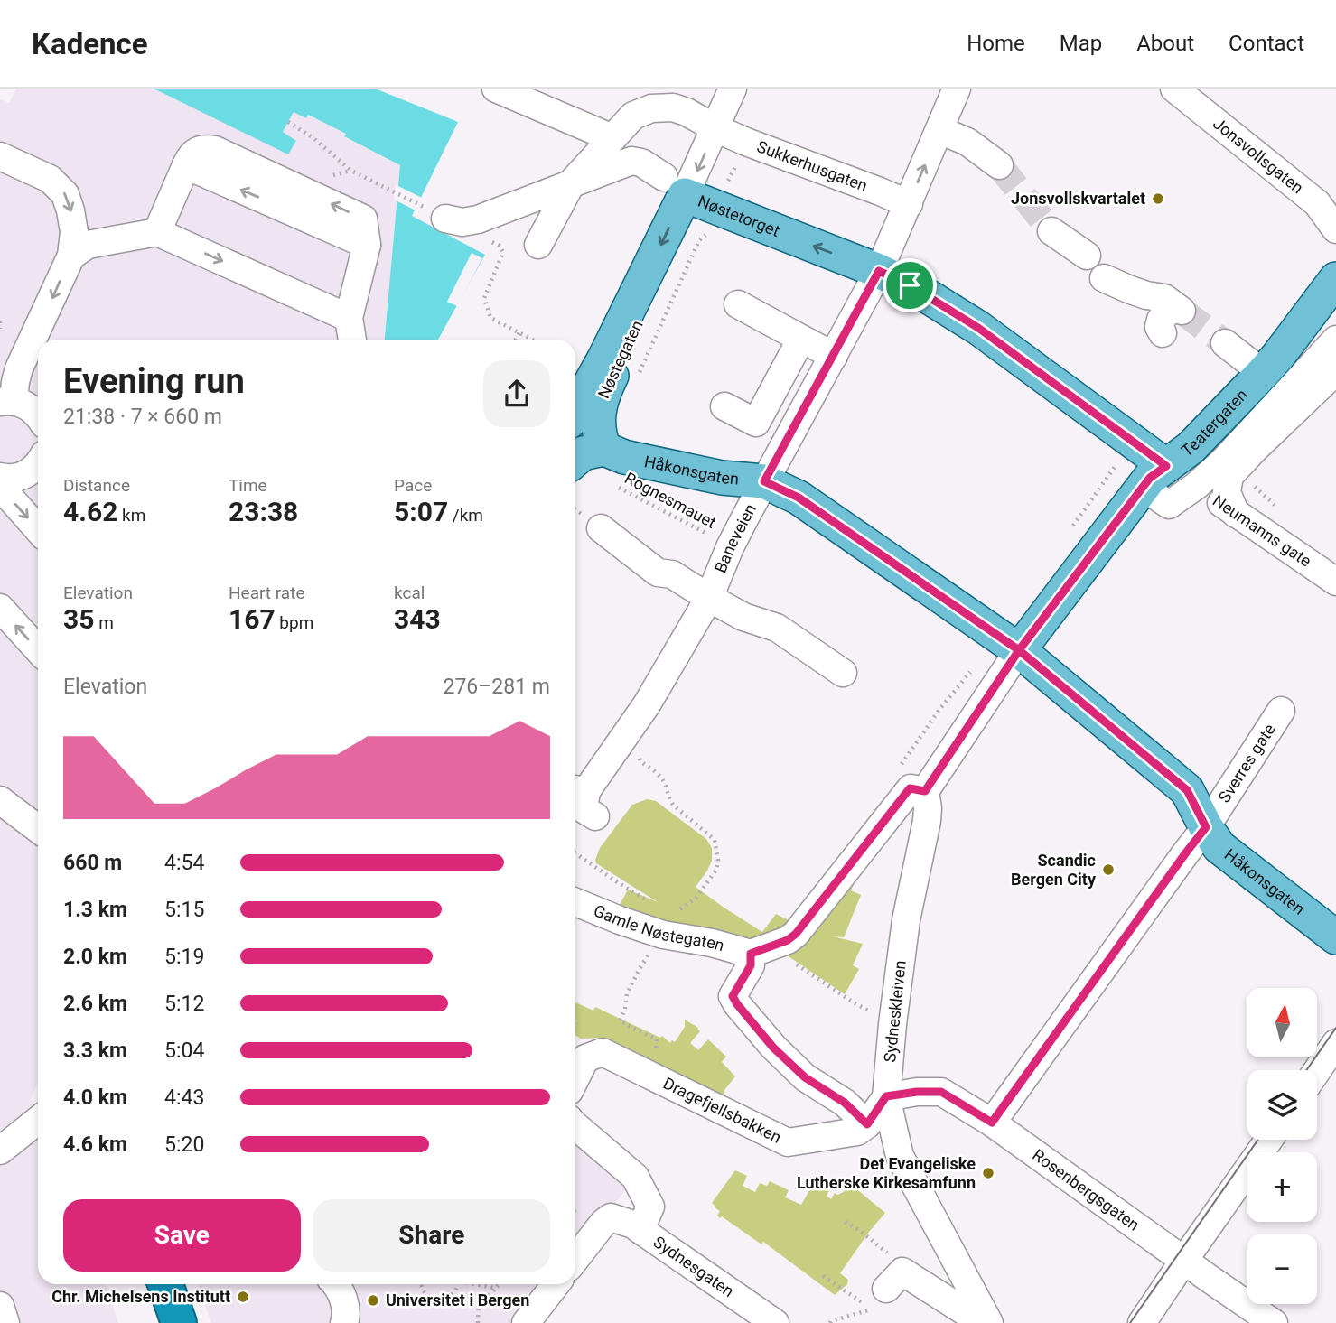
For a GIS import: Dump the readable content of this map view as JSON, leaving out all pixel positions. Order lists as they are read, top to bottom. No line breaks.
{"streets":{"main road":["Nøstetorget","Nøstegaten","Teatergaten","Håkonsgaten"],"street":["Jonsvollsgaten","Sukkerhusgaten","Neumanns gate","Baneveien","Sverres gate","Gamle Nøstegaten","Sydneskleiven","Dragefjellsbakken","Rosenbergsgaten","Sydnesgaten"],"path":["Rognesmauet"]},"crossings":[["Sukkerhusgaten","Baneveien"],["Nøstetorget","Nøstegaten"],["Nøstetorget","Teatergaten"],["Nøstetorget","Neumanns gate"],["Nøstetorget","Baneveien"],["Nøstegaten","Håkonsgaten"],["Teatergaten","Håkonsgaten"],["Teatergaten","Neumanns gate"],["Teatergaten","Sydneskleiven"],["Håkonsgaten","Baneveien"],["Håkonsgaten","Sverres gate"],["Rognesmauet","Baneveien"],["Sverres gate","Rosenbergsgaten"],["Sydneskleiven","Rosenbergsgaten"]],"places":["Jonsvollskvartalet","Scandic Bergen City","Det Evangeliske Lutherske Kirkesamfunn","Chr. Michelsens Institutt","Universitet i Bergen"],"north":"top","page":{"header":"Kadence","nav":["Home","Map","About","Contact"],"heading":["Evening run","21:38 · 7 × 660 m"],"stats":[["Distance","4.62 km"],["Time","23:38"],["Pace","5:07 /km"],["Elevation","35 m"],["Heart rate","167 bpm"],["kcal","343"]],"chart":["Elevation","276–281 m"],"list":[{"name":"660 m","note":"4:54"},{"name":"1.3 km","note":"5:15"},{"name":"2.0 km","note":"5:19"},{"name":"2.6 km","note":"5:12"},{"name":"3.3 km","note":"5:04"},{"name":"4.0 km","note":"4:43"},{"name":"4.6 km","note":"5:20"}],"map_buttons":["+","−"],"buttons":["Save","Share"]}}
